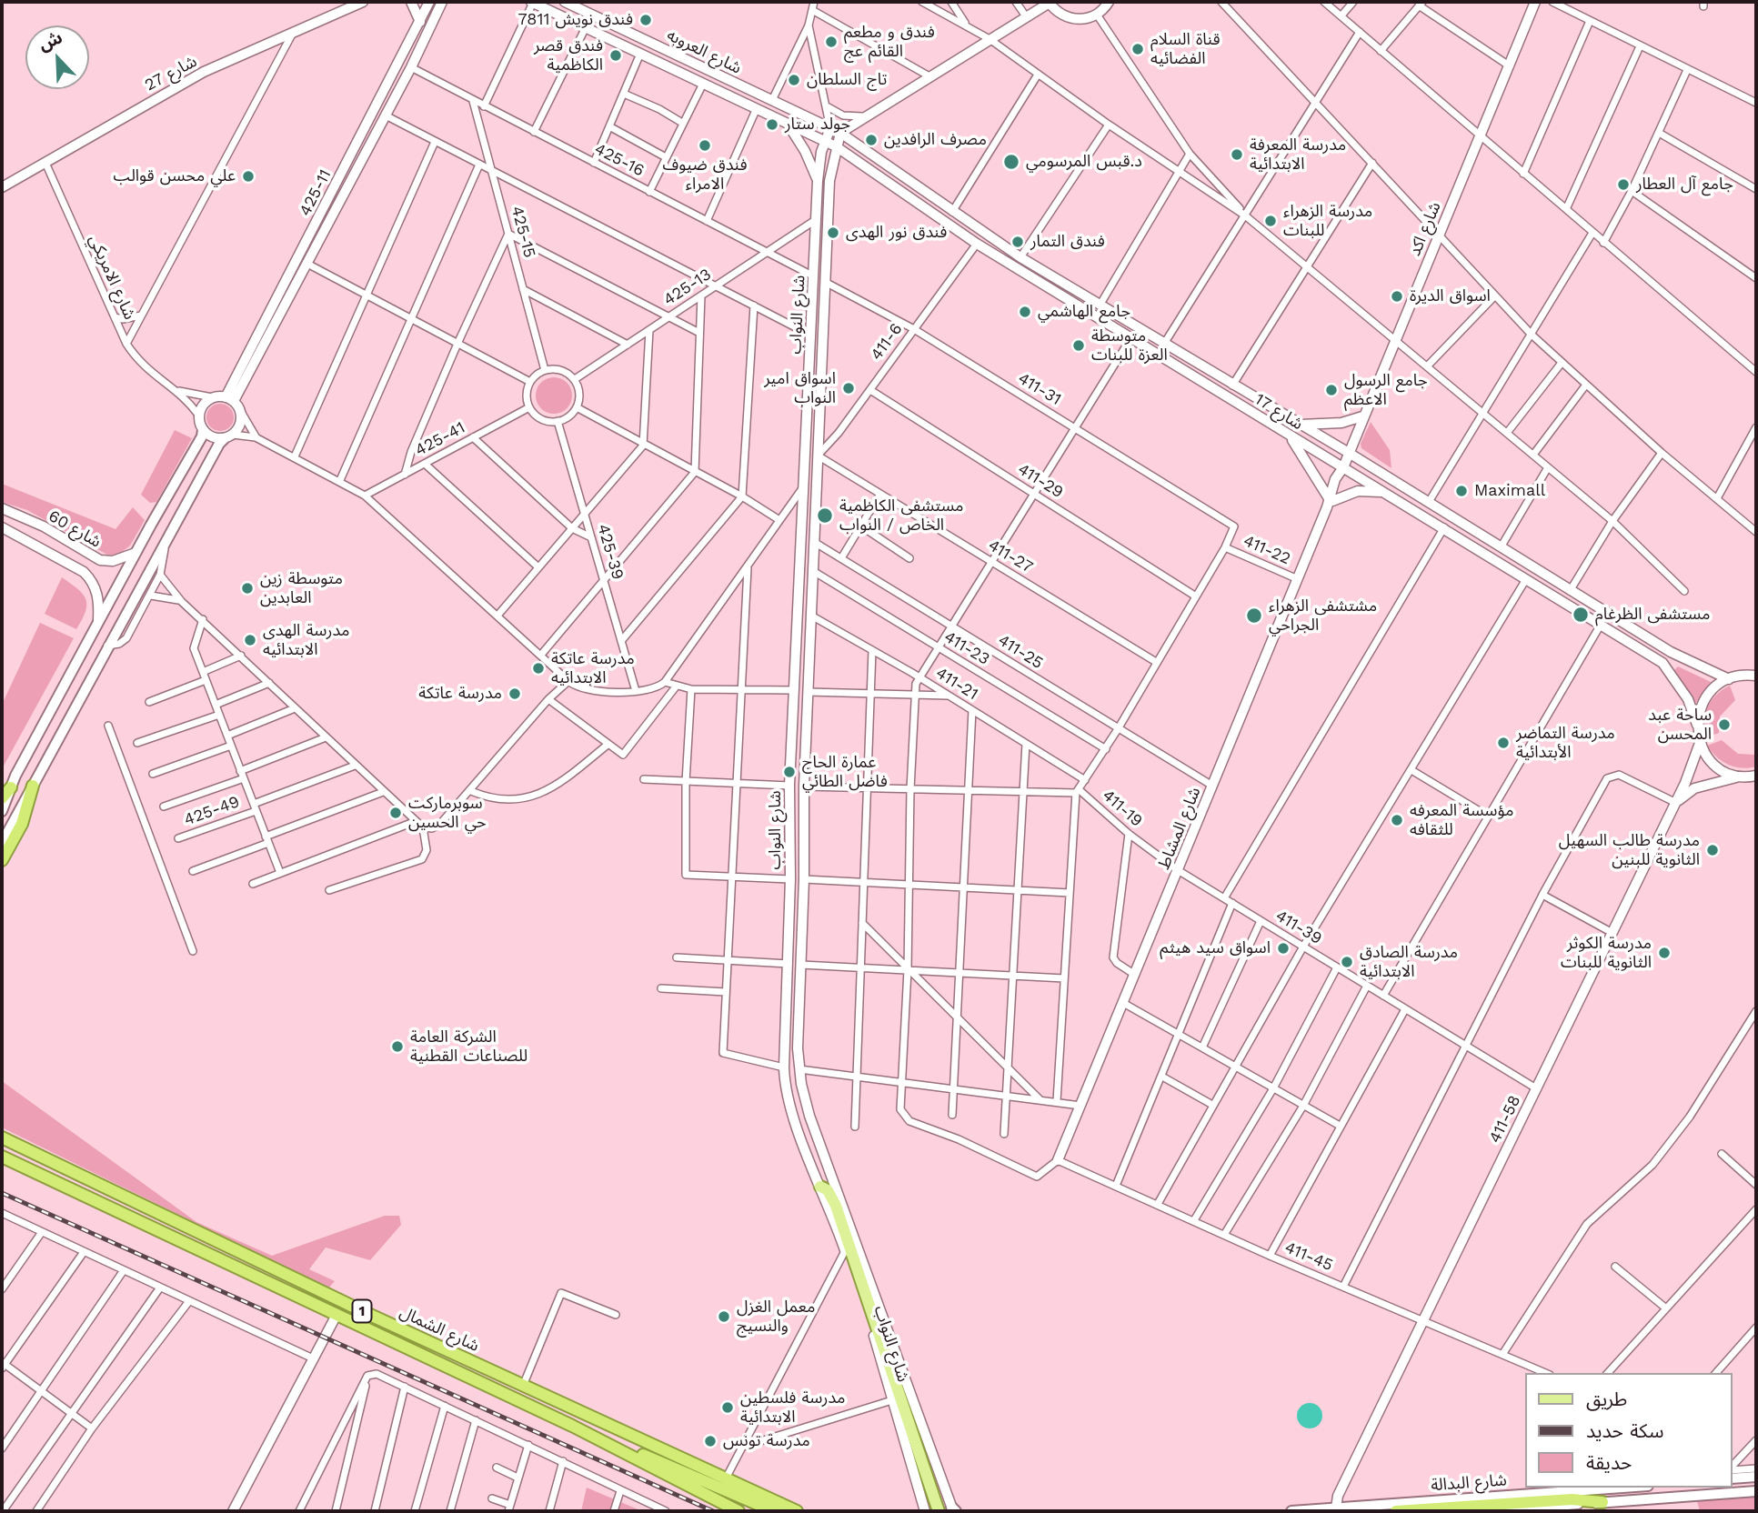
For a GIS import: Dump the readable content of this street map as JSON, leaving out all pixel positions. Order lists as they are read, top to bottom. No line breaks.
{"streets":{"highway":["1","شارع الشمال"],"main road":["شارع البدالة"],"street":["شارع العروبه","شارع 27","425-16","425-11","شارع اكد","425-15","شارع الامريكي","425-13","شارع النواب","411-6","411-31","شارع 17","425-41","411-29","شارع 60","411-22","425-39","411-27","411-23","411-25","411-21","411-19","425-49","شارع المشاط","411-39","411-58","411-45"]},"crossings":[["شارع العروبه","شارع النواب"],["شارع العروبه","شارع 17"],["شارع 27","شارع الامريكي"],["425-16","425-11"],["425-16","425-15"],["425-16","425-13"],["425-16","شارع النواب"],["425-11","شارع الامريكي"],["شارع اكد","شارع 17"],["شارع اكد","شارع المشاط"],["425-15","425-13"],["425-15","425-41"],["425-15","425-39"],["425-13","شارع النواب"],["425-13","425-41"],["425-13","425-39"],["شارع النواب","411-6"],["شارع النواب","411-31"],["شارع النواب","شارع 17"],["شارع النواب","411-27"],["شارع النواب","411-23"],["شارع النواب","411-25"],["شارع النواب","411-21"],["411-6","411-31"],["411-6","شارع 17"],["411-6","411-29"],["411-6","411-27"],["411-31","411-22"],["شارع 17","شارع المشاط"],["شارع 17","411-58"],["425-41","425-39"],["411-22","شارع المشاط"],["411-25","شارع المشاط"],["411-19","شارع المشاط"],["411-19","411-39"],["شارع المشاط","411-39"],["شارع المشاط","411-45"],["411-39","411-58"],["411-58","411-45"],["411-58","شارع البدالة"],["1","شارع الشمال"]],"places":["فندق نويش 7811","فندق و مطعم القائم عج","قناة السلام الفضائيه","فندق قصر الكاظمية","تاج السلطان","جولد ستار","مصرف الرافدين","فندق ضيوف الامراء","مدرسة المعرفة الابتدائية","د.قبس المرسومي","علي محسن قوالب","جامع آل العطار","مدرسة الزهراء للبنات","فندق نور الهدى","فندق التمار","اسواق الديرة","جامع الهاشمي","متوسطة العزة للبنات","اسواق امير النواب","جامع الرسول الاعظم","Maximall","مستشفى الكاظمية الخاص / النواب","متوسطة زين العابدين","مستشفى الظرغام","مشتشفى الزهراء الجراحي","مدرسة الهدى الابتدائيه","مدرسة عاتكة الابتدائيه","مدرسة عاتكة","ساحة عبد المحسن","مدرسة التماضر الأبتدائية","عمارة الحاج فاضل الطائي","سوبرماركت حي الحسين","مؤسسة المعرفه للثقافه","مدرسة طالب السهيل الثانوية للبنين","اسواق سيد هيثم","مدرسة الكوثر الثانوية للبنات","مدرسة الصادق الابتدائية","الشركة العامة للصناعات القطنية","معمل الغزل والنسيج","مدرسة فلسطين الابتدائية","مدرسة تونس"],"legend":["طريق","سكة حديد","حديقة"],"north":"top left"}
